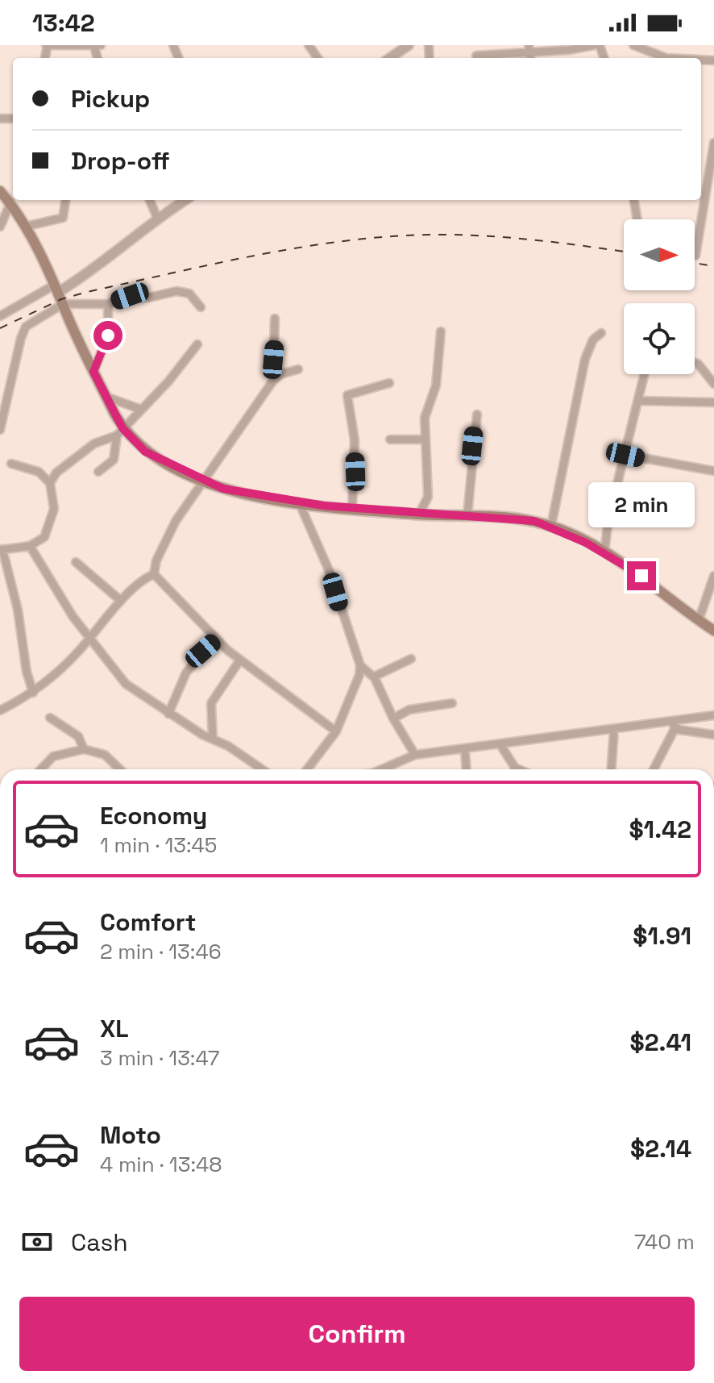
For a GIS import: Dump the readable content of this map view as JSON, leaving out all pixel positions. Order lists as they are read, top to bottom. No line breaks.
{"north":"right","page":{"status":"13:42","banner":["Pickup","Drop-off"],"bubble":"2 min","list":[{"name":"Economy","note":"1 min · 13:45","value":"$1.42"},{"name":"Comfort","note":"2 min · 13:46","value":"$1.91"},{"name":"XL","note":"3 min · 13:47","value":"$2.41"},{"name":"Moto","note":"4 min · 13:48","value":"$2.14"}],"pay":["Cash","740 m"],"buttons":"Confirm"}}
